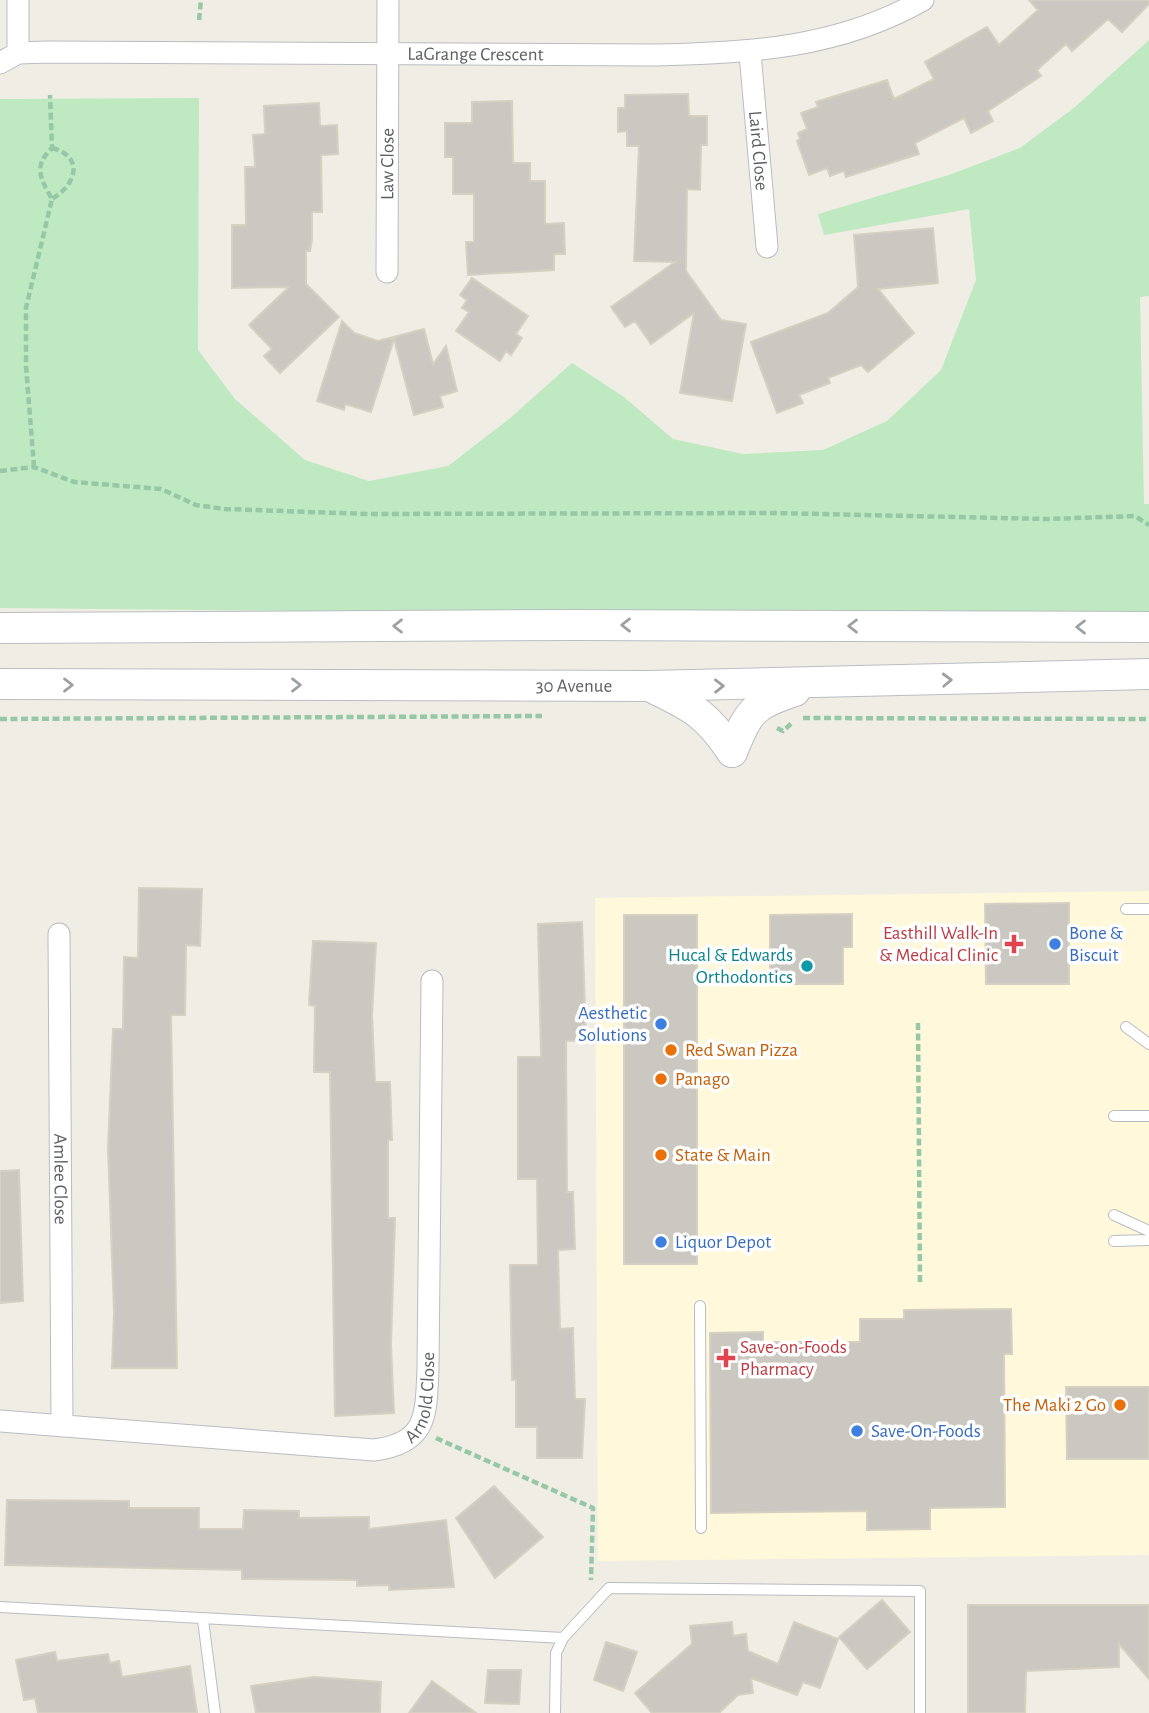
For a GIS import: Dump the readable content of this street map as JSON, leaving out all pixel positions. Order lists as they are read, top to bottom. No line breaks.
{"streets":{"main road":["30 Avenue"],"street":["LaGrange Crescent","Laird Close","Law Close","Amlee Close","Arnold Close"]},"crossings":[["LaGrange Crescent","Laird Close"],["LaGrange Crescent","Law Close"],["Amlee Close","Arnold Close"]],"places":{"health":["Easthill Walk-In & Medical Clinic","Save-on-Foods Pharmacy"],"other":["Bone & Biscuit","Hucal & Edwards Orthodontics","Aesthetic Solutions","Red Swan Pizza","Panago","State & Main","Liquor Depot","The Maki 2 Go","Save-On-Foods"]}}
